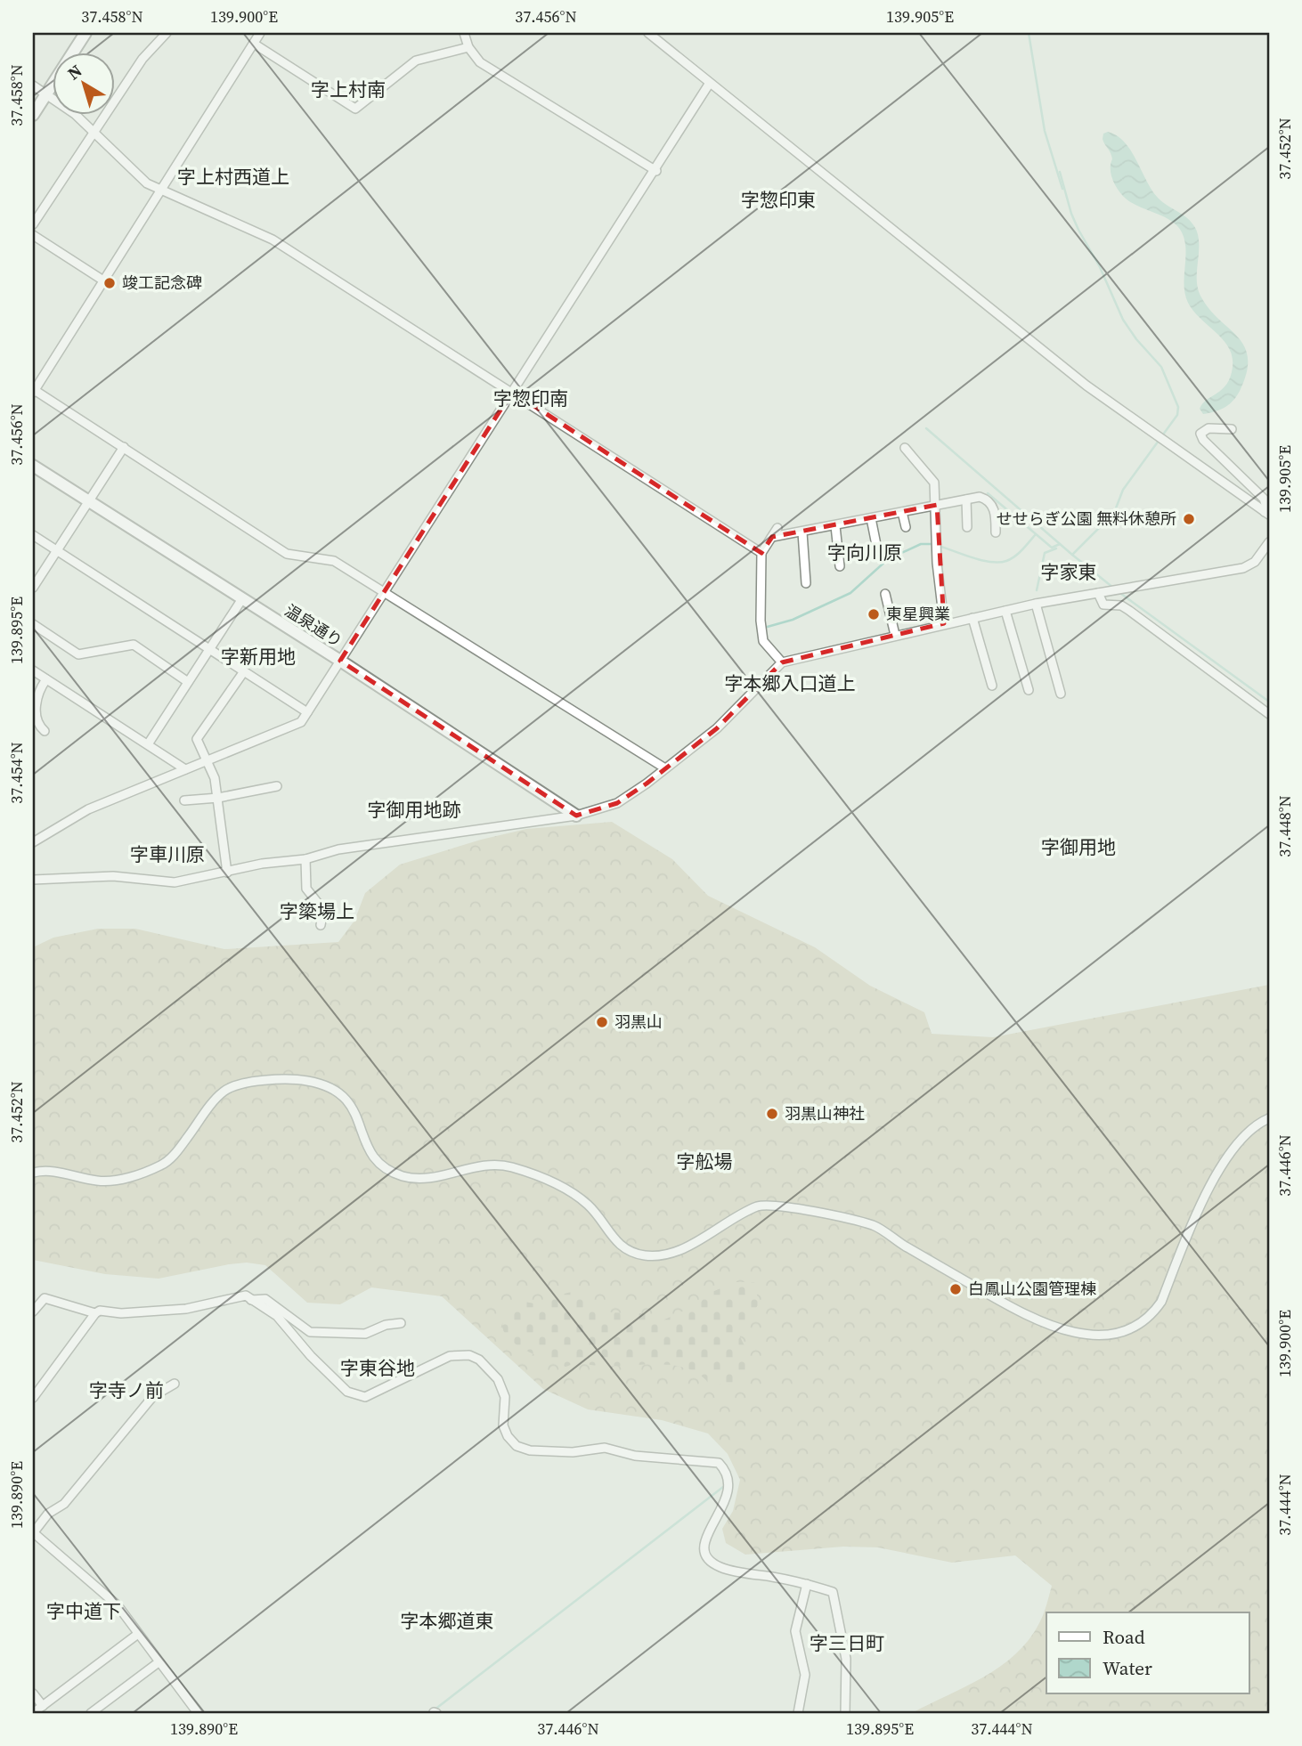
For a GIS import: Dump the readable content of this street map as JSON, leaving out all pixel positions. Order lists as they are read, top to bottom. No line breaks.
{"streets":{"street":["温泉通り"]},"districts":["字上村南","字上村西道上","字惣印東","字惣印南","字向川原","字家東","字新用地","字本郷入口道上","字御用地跡","字御用地","字車川原","字簗場上","字舩場","字東谷地","字寺ノ前","字中道下","字本郷道東","字三日町"],"places":["竣工記念碑","せせらぎ公園 無料休憩所","東星興業","羽黒山","羽黒山神社","白鳳山公園管理棟"],"legend":["Road","Water"],"north":"top left","coordinates":["37.458°N","139.900°E","37.456°N","139.905°E","37.452°N","139.895°E","37.454°N","37.448°N","37.446°N","139.890°E","37.444°N"]}
